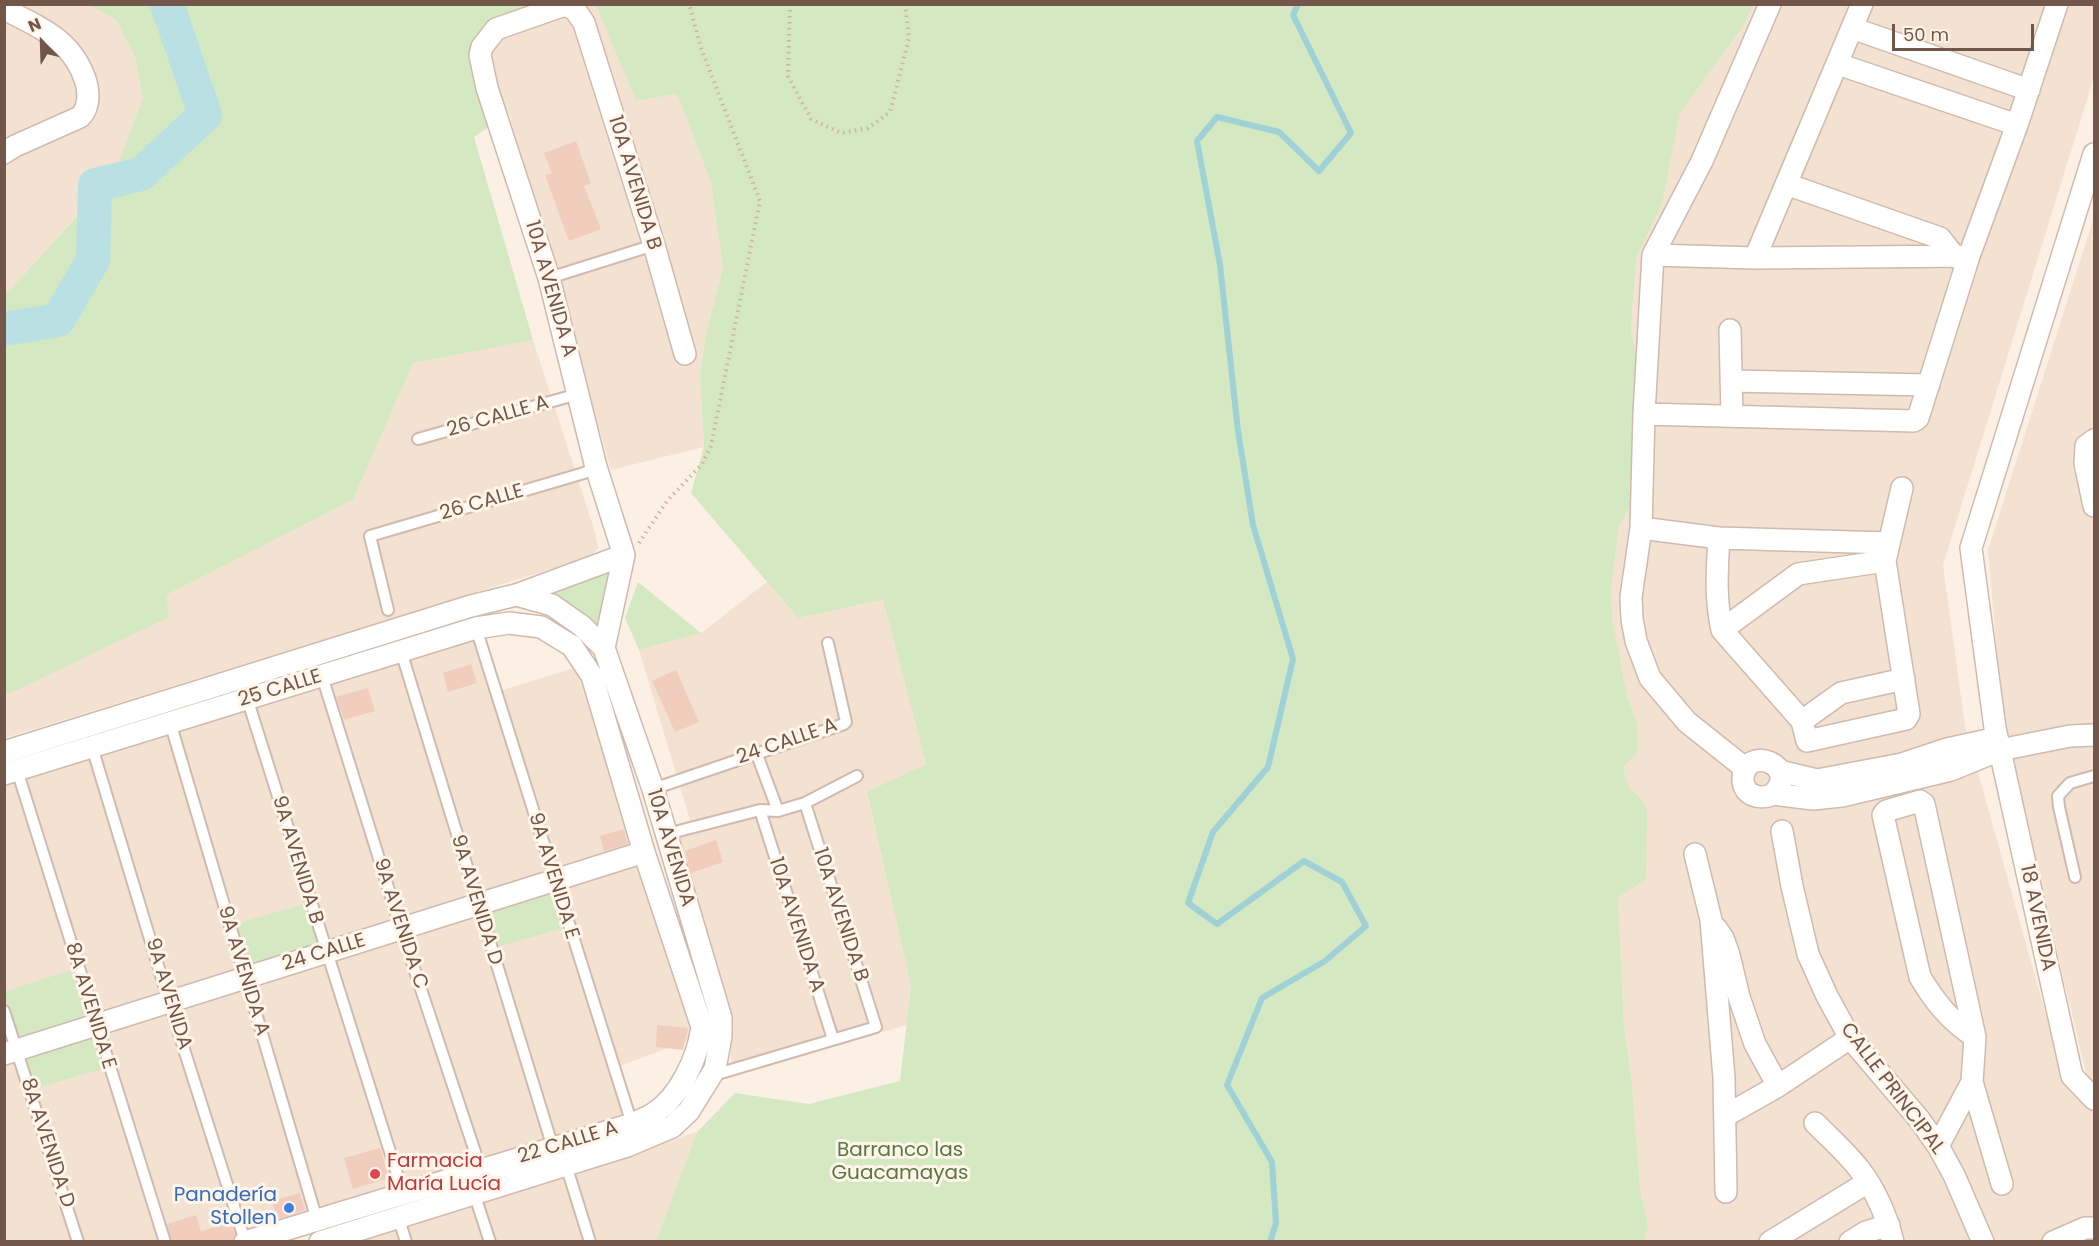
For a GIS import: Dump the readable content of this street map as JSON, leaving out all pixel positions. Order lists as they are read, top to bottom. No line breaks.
{"streets":{"street":["10A AVENIDA B","10A AVENIDA A","25 CALLE","10A AVENIDA","18 AVENIDA","24 CALLE","CALLE PRINCIPAL","22 CALLE A"],"lane":["26 CALLE A","26 CALLE","24 CALLE A","9A AVENIDA B","9A AVENIDA E","9A AVENIDA D","9A AVENIDA C","9A AVENIDA A","9A AVENIDA","8A AVENIDA E","8A AVENIDA D"]},"crossings":[["10A AVENIDA B","10A AVENIDA A"],["10A AVENIDA A","26 CALLE A"],["10A AVENIDA A","26 CALLE"],["10A AVENIDA A","25 CALLE"],["25 CALLE","10A AVENIDA"],["25 CALLE","9A AVENIDA B"],["25 CALLE","9A AVENIDA E"],["25 CALLE","9A AVENIDA D"],["25 CALLE","9A AVENIDA C"],["25 CALLE","9A AVENIDA A"],["25 CALLE","9A AVENIDA"],["25 CALLE","8A AVENIDA E"],["24 CALLE A","10A AVENIDA"],["10A AVENIDA","24 CALLE"],["10A AVENIDA","22 CALLE A"],["9A AVENIDA B","24 CALLE"],["9A AVENIDA B","22 CALLE A"],["9A AVENIDA E","24 CALLE"],["9A AVENIDA E","22 CALLE A"],["9A AVENIDA D","24 CALLE"],["9A AVENIDA D","22 CALLE A"],["9A AVENIDA C","24 CALLE"],["9A AVENIDA C","22 CALLE A"],["24 CALLE","9A AVENIDA A"],["24 CALLE","9A AVENIDA"],["24 CALLE","8A AVENIDA E"],["24 CALLE","8A AVENIDA D"],["9A AVENIDA A","22 CALLE A"],["9A AVENIDA","22 CALLE A"]],"parks":["Barranco las Guacamayas"],"places":["Farmacia María Lucía","Panadería Stollen"],"scale_bar":"50 m","north":"top left"}
